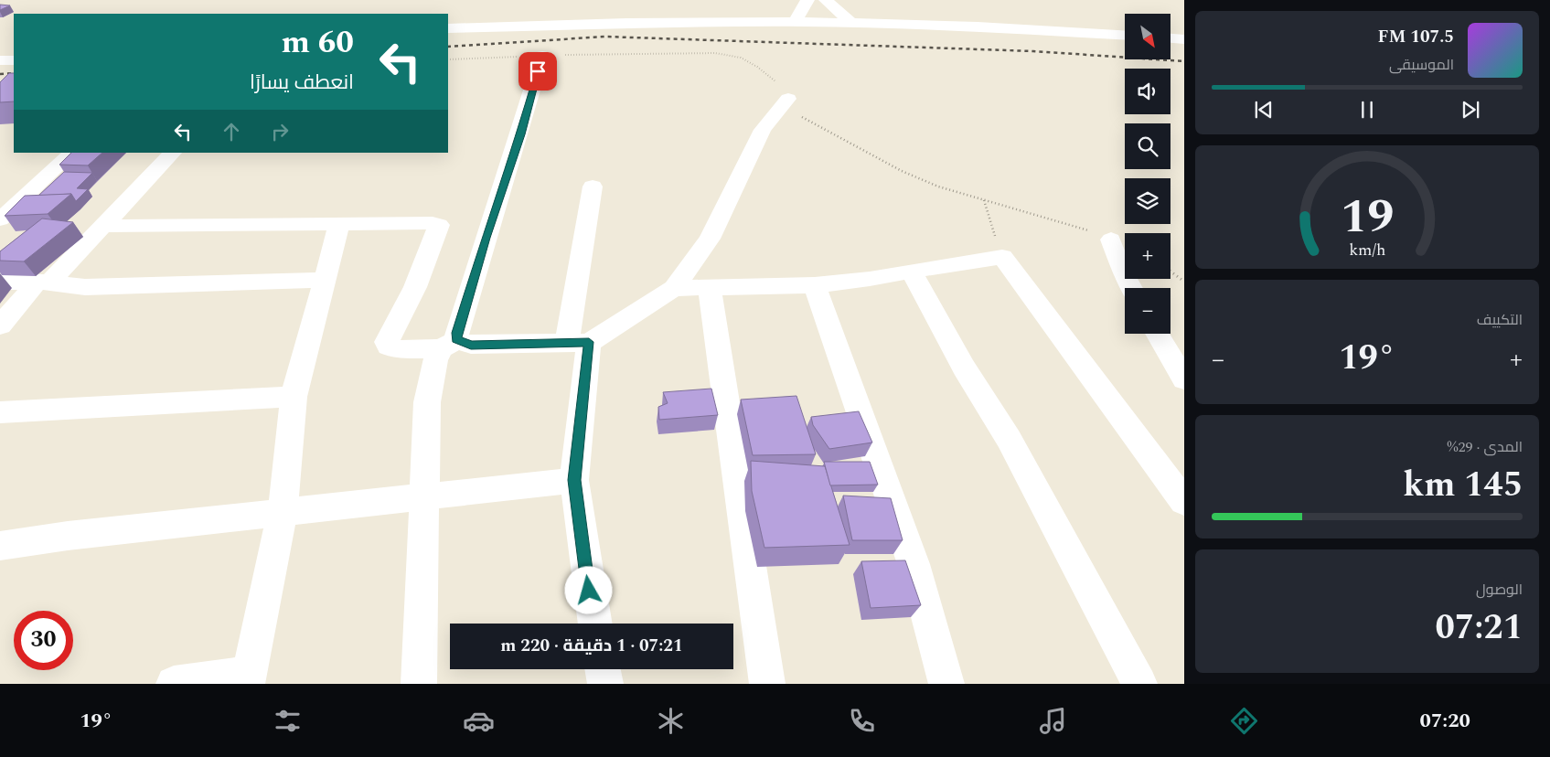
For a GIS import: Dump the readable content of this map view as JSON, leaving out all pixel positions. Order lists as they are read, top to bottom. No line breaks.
{"north":"bottom right","page":{"map_buttons":["+","−"],"turn":["60 m","انعطف يسارًا"],"song":["107.5 FM","الموسيقى"],"tile":["التكييف",["المدى · 29%","145 km"],["الوصول","07:21"]],"heat":["−","19°","+"],"limit":"30","trip":"07:21 · 1 دقيقة · 220 m","tabs":["07:20","19°"],"gauge":["19","km/h"]}}
